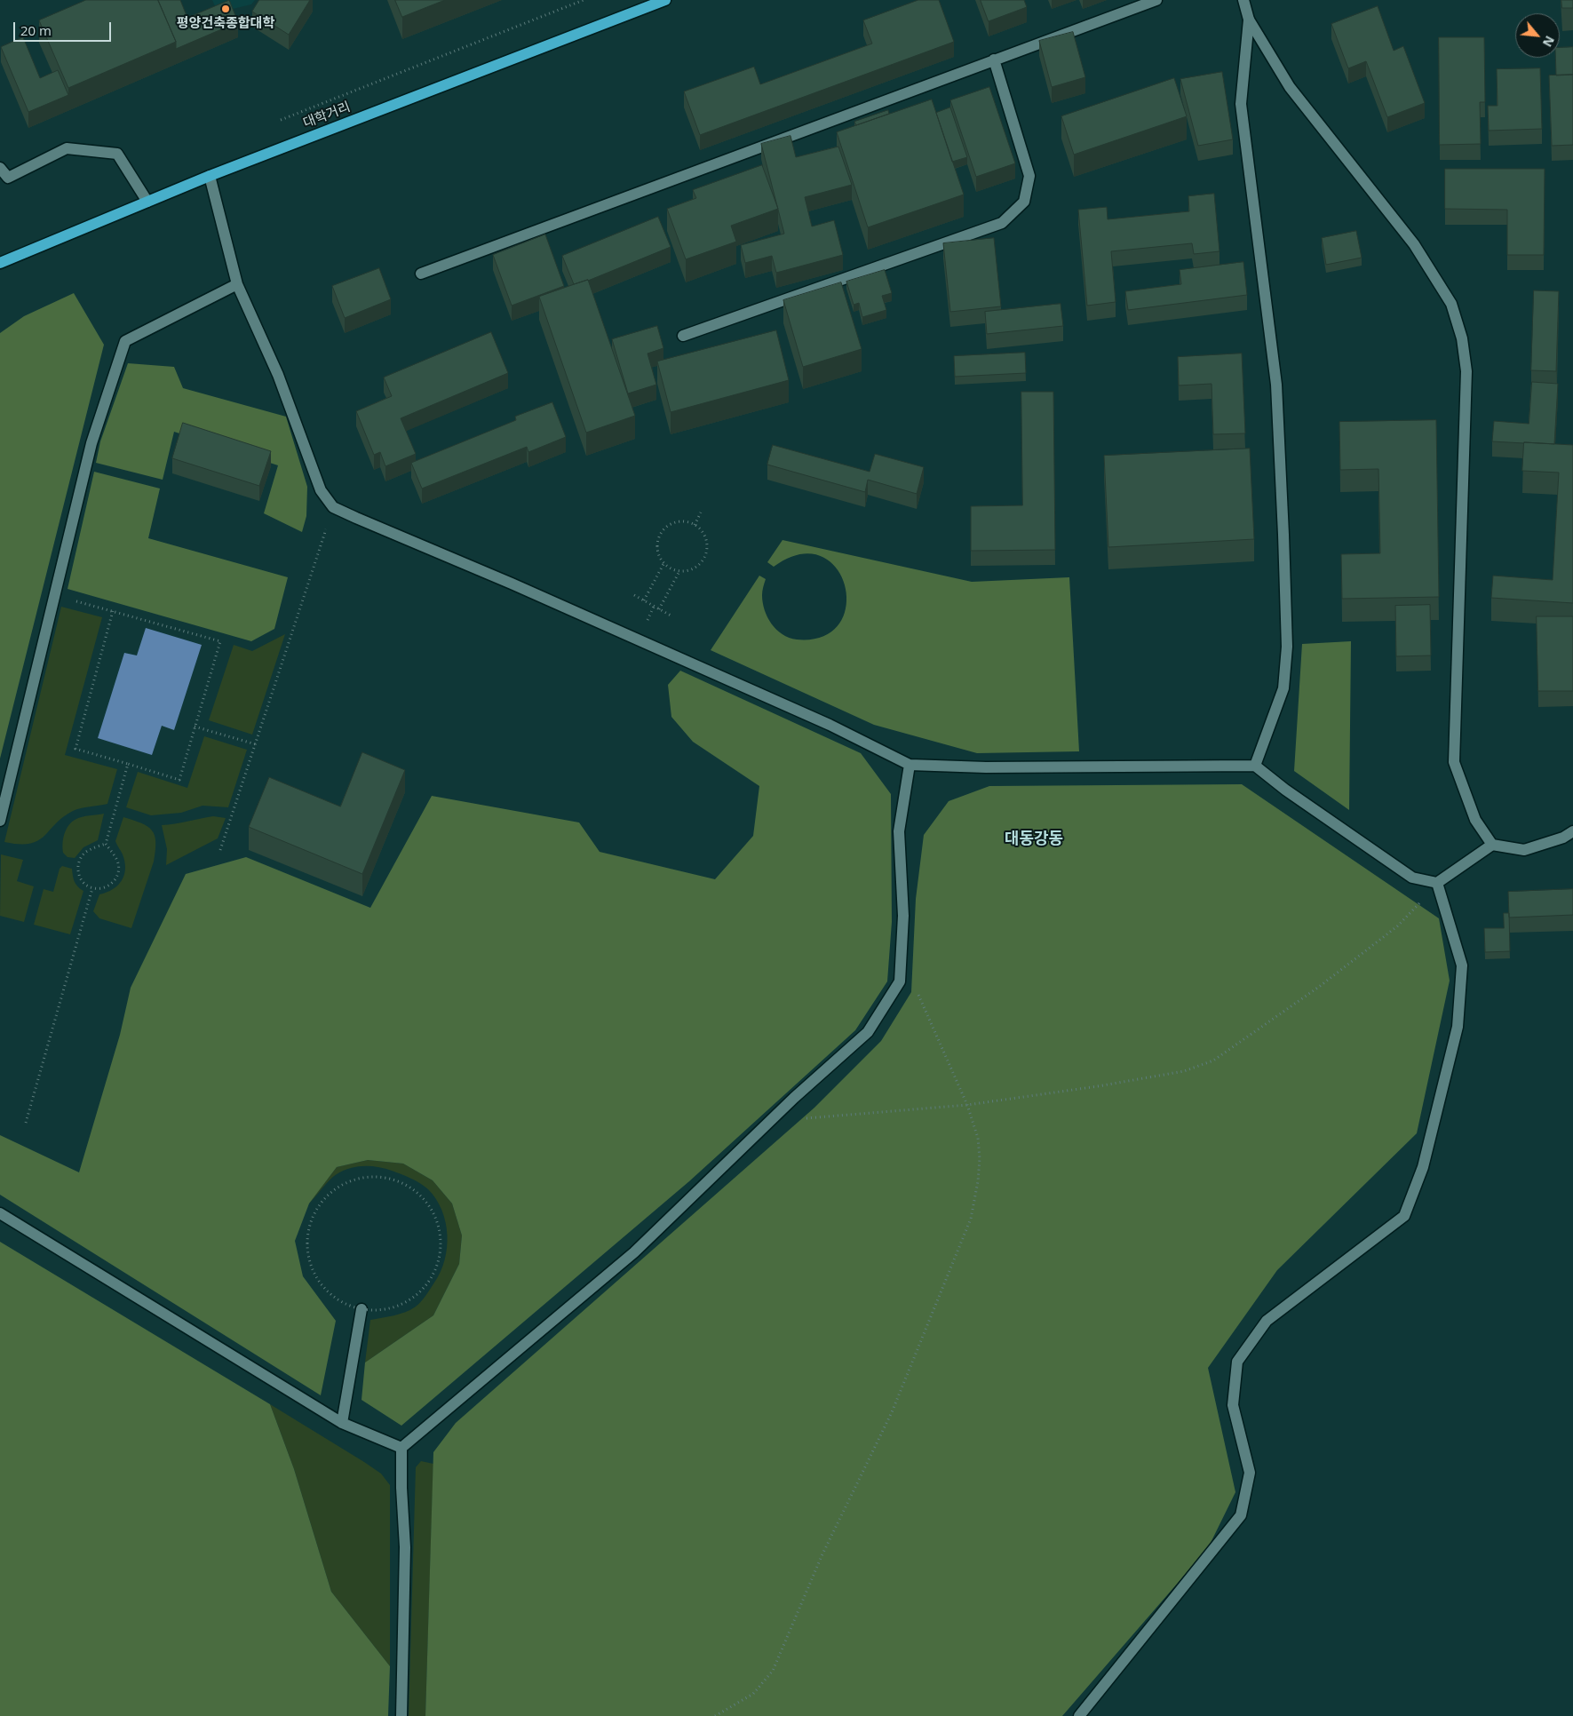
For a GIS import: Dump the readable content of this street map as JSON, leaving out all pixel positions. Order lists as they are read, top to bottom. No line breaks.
{"streets":{"main road":["대학거리"]},"districts":["대동강동"],"places":["평양건축종합대학"],"scale_bar":"20 m","north":"bottom right"}
